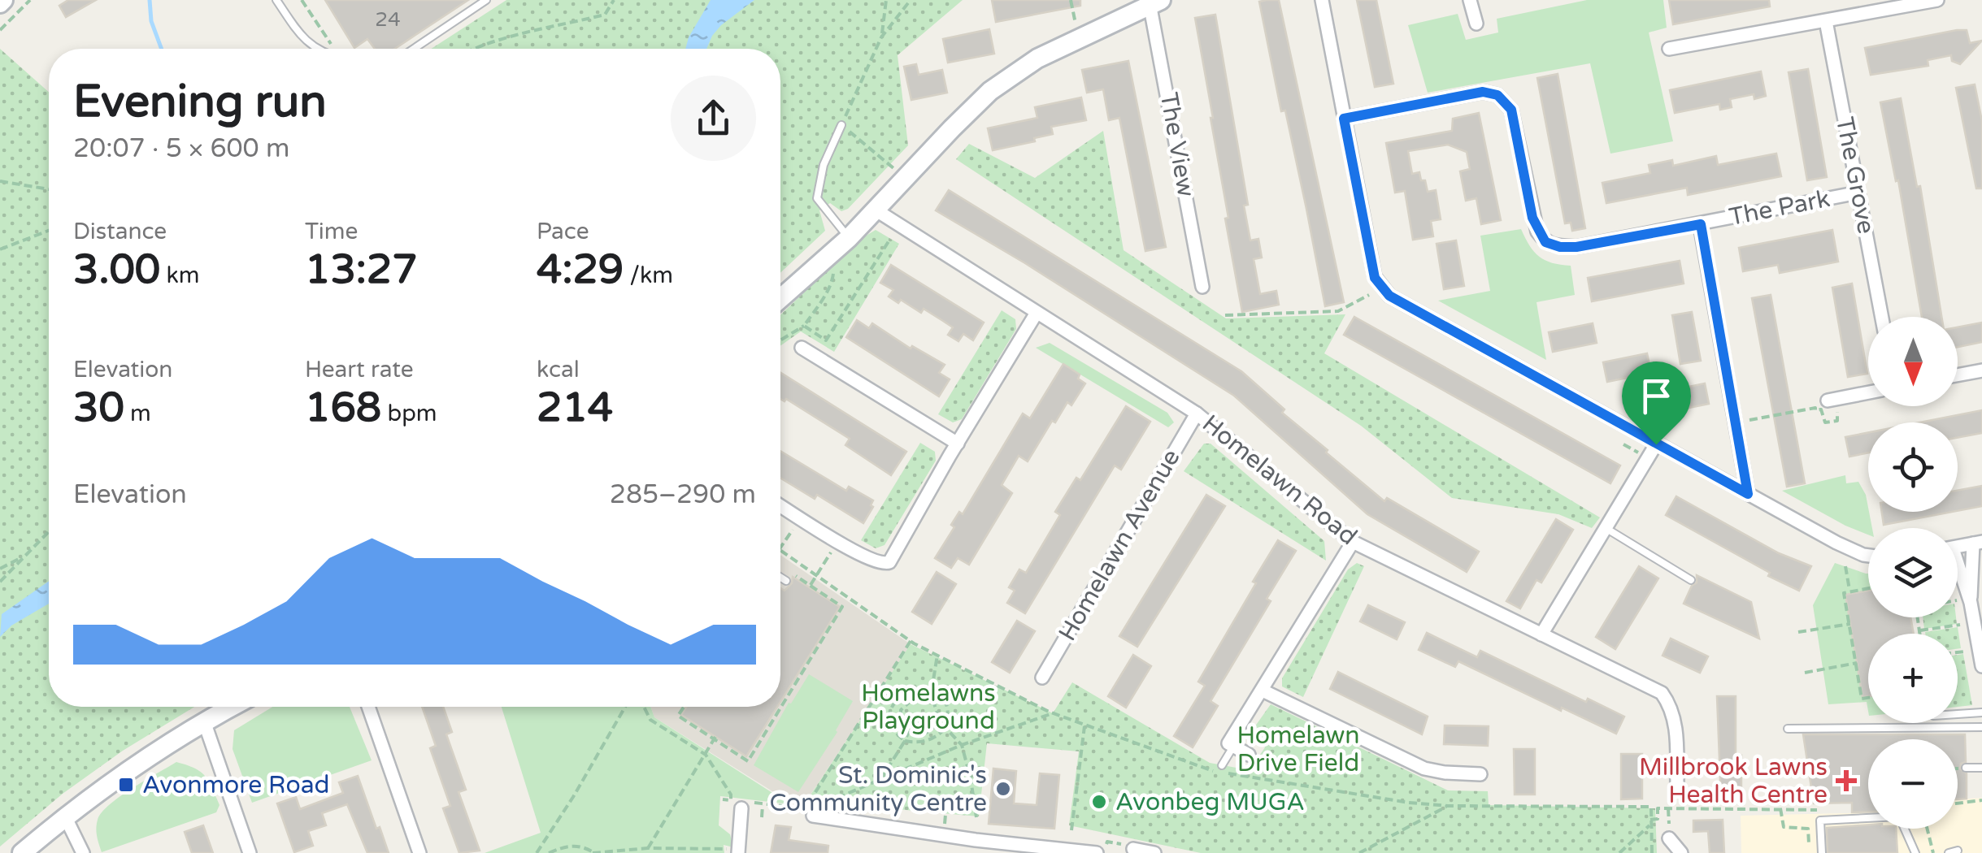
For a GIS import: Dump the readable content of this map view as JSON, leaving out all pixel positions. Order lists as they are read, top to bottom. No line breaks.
{"streets":{"street":["The View","The Grove","The Park","Homelawn Road","Homelawn Avenue"]},"crossings":[["The Grove","The Park"],["Homelawn Road","Homelawn Avenue"]],"parks":["Homelawns Playground","Homelawn Drive Field"],"places":{"health":["Millbrook Lawns Health Centre"],"transit":["Avonmore Road"],"other":["St. Dominic's Community Centre","Avonbeg MUGA"]},"house_numbers":["24"],"north":"bottom","page":{"heading":["Evening run","20:07 · 5 × 600 m"],"stats":[["Distance","3.00 km"],["Time","13:27"],["Pace","4:29 /km"],["Elevation","30 m"],["Heart rate","168 bpm"],["kcal","214"]],"map_buttons":["+","−"],"chart":["Elevation","285–290 m"]}}
